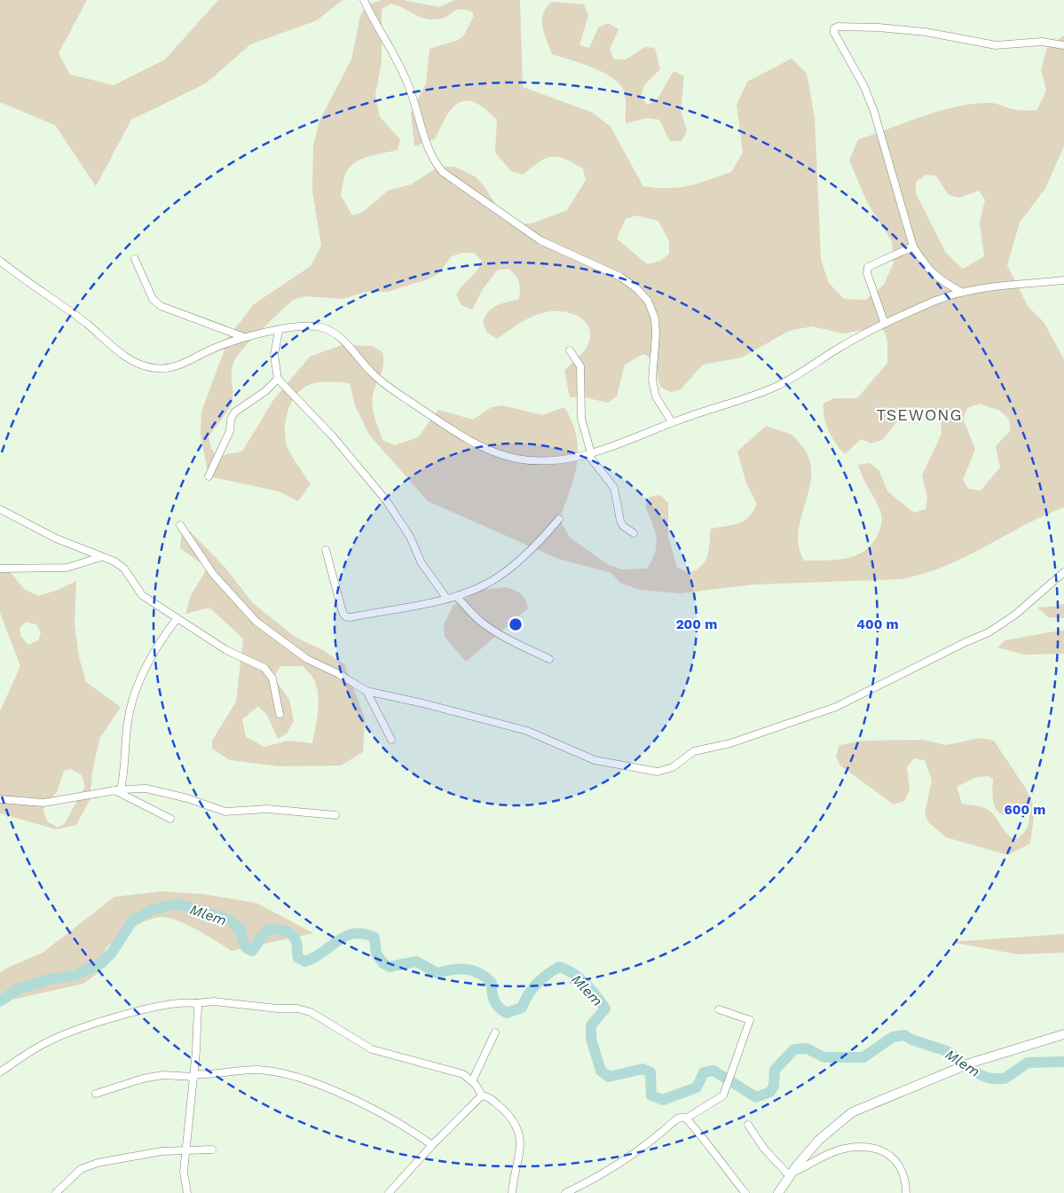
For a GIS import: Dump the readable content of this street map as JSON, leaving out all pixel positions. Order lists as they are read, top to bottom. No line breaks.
{"districts":["TSEWONG"],"water":["Mlem"],"rings":["200 m","400 m","600 m"]}
